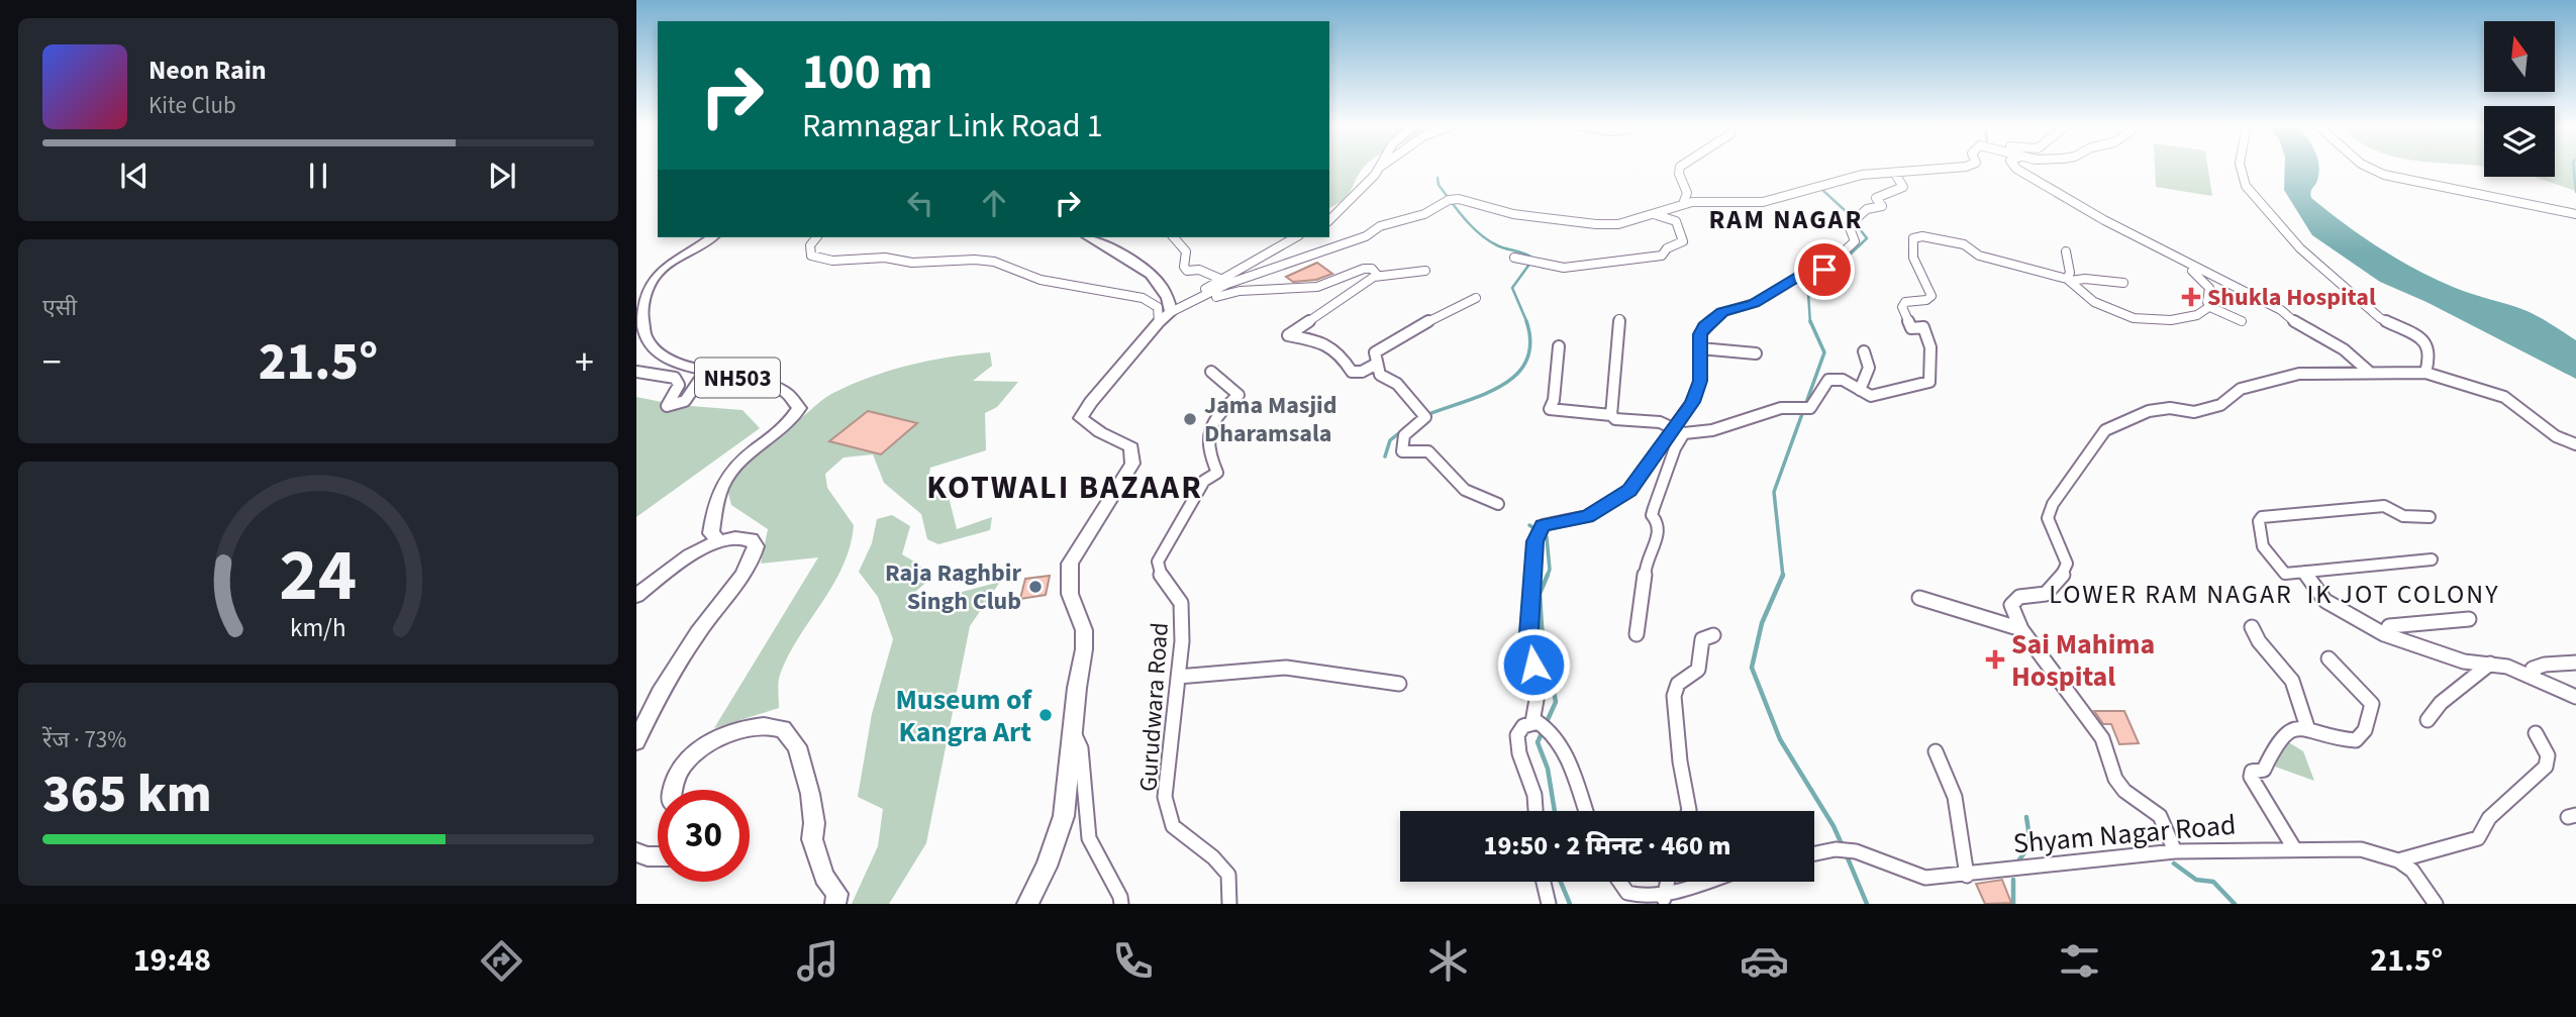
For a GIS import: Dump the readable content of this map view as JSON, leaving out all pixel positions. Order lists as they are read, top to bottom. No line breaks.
{"streets":{"main road":["NH503"],"street":["Gurudwara Road","Shyam Nagar Road"]},"districts":["RAM NAGAR","KOTWALI BAZAAR","LOWER RAM NAGAR","IK JOT COLONY"],"places":{"health":["Shukla Hospital","Sai Mahima Hospital"],"other":["Jama Masjid Dharamsala","Raja Raghbir Singh Club","Museum of Kangra Art"]},"north":"top","page":{"turn":["100 m","Ramnagar Link Road 1"],"song":["Neon Rain","Kite Club"],"tile":["एसी",["रेंज · 73%","365 km"]],"heat":["−","21.5°","+"],"limit":"30","trip":"19:50 · 2 मिनट · 460 m","tabs":["19:48","21.5°"],"gauge":["24","km/h"]}}
